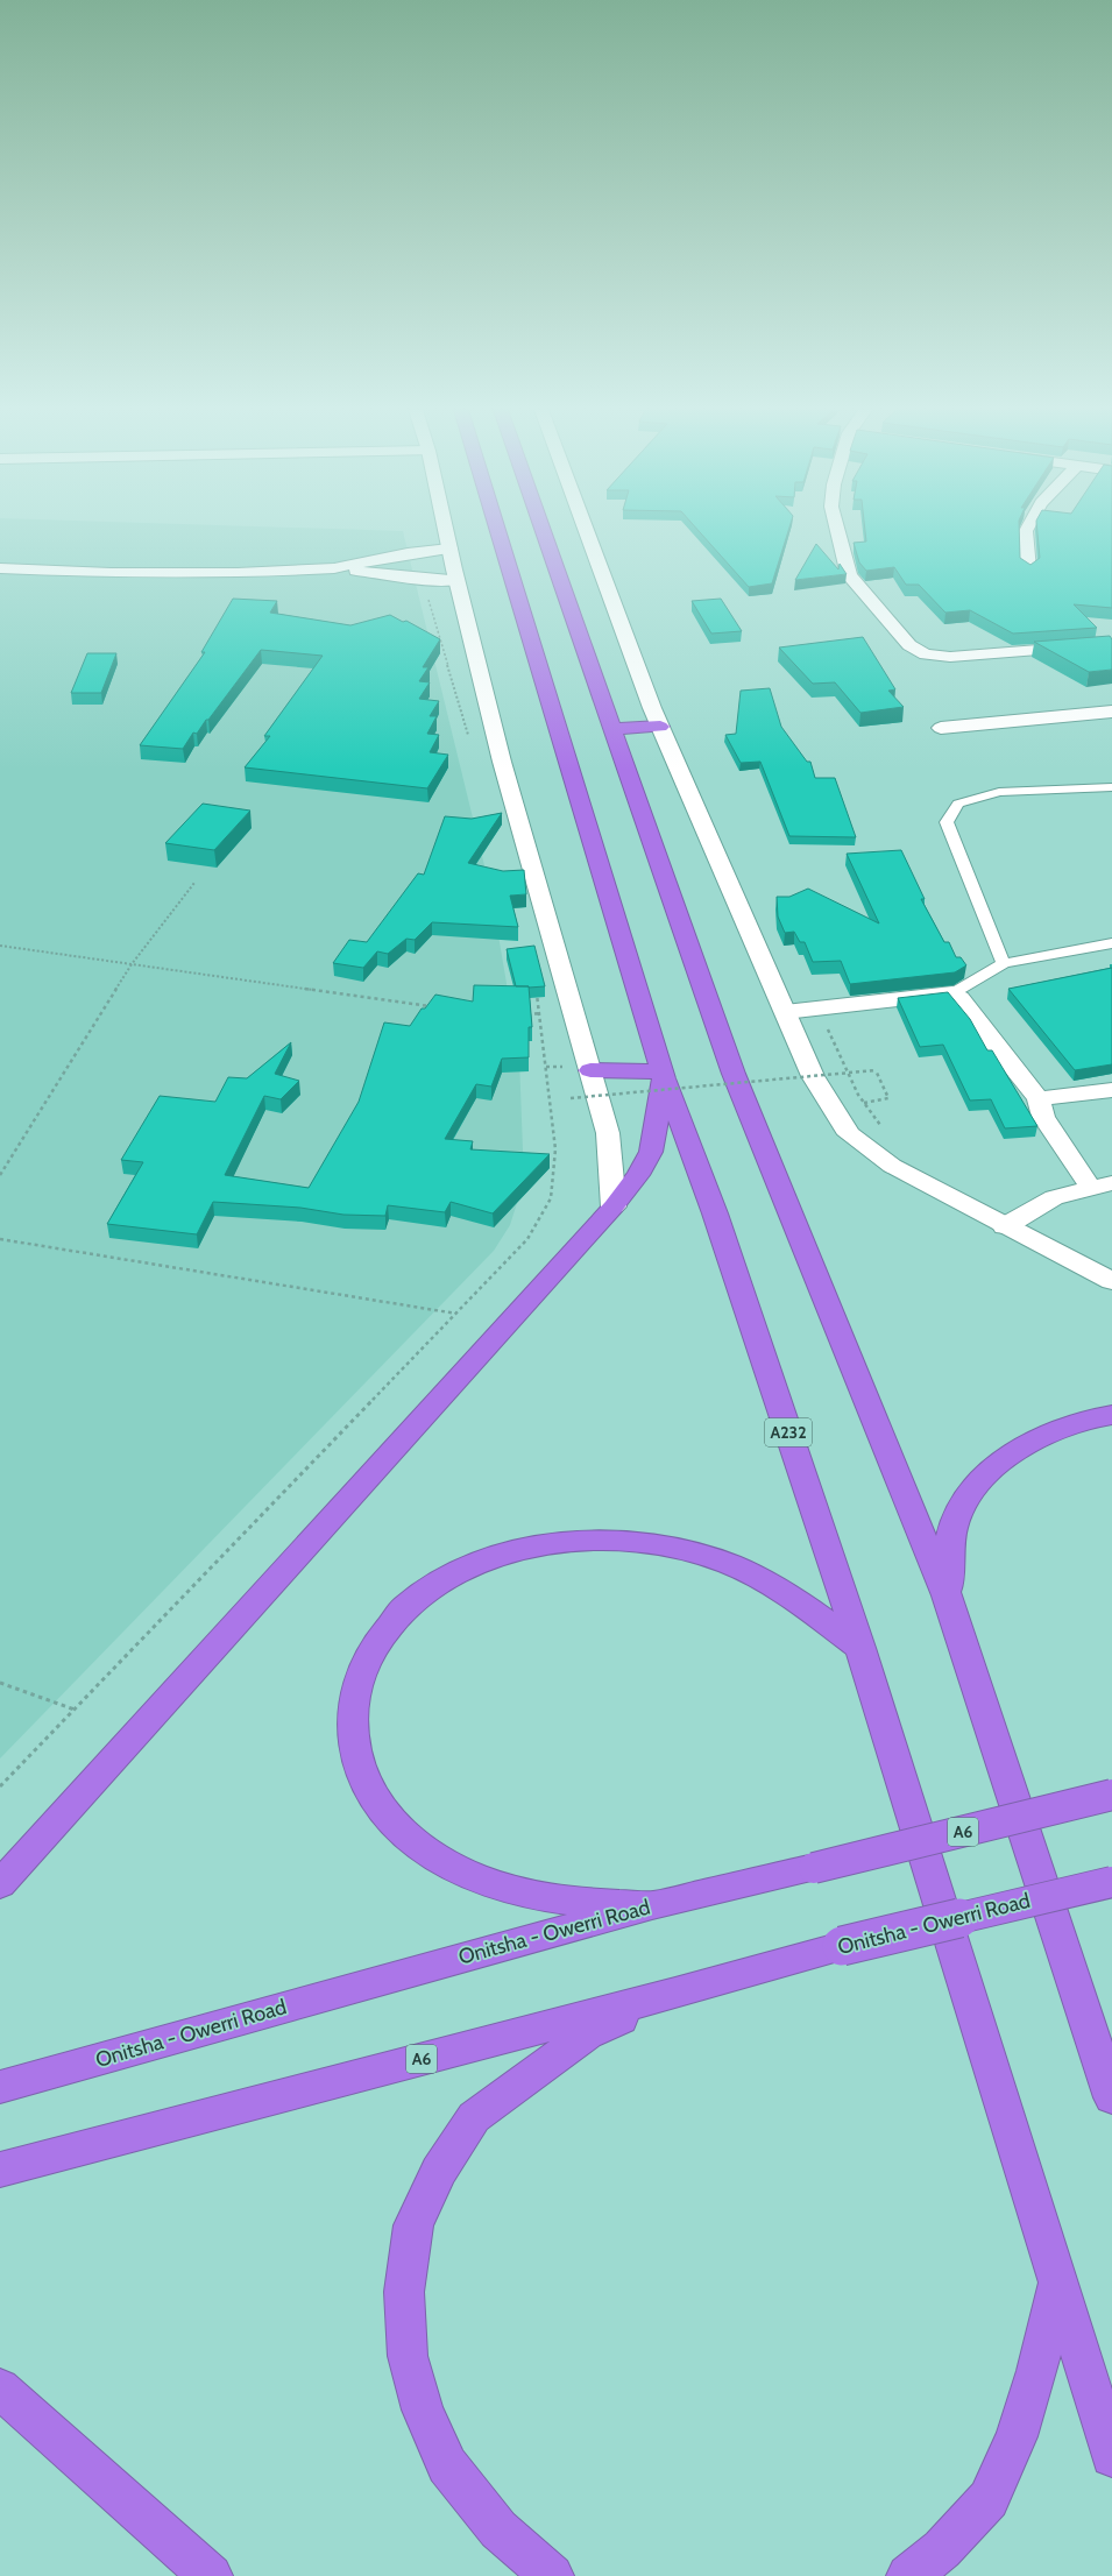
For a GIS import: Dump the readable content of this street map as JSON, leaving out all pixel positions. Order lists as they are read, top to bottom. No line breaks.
{"streets":{"highway":["A232","A6","Onitsha - Owerri Road"]}}
